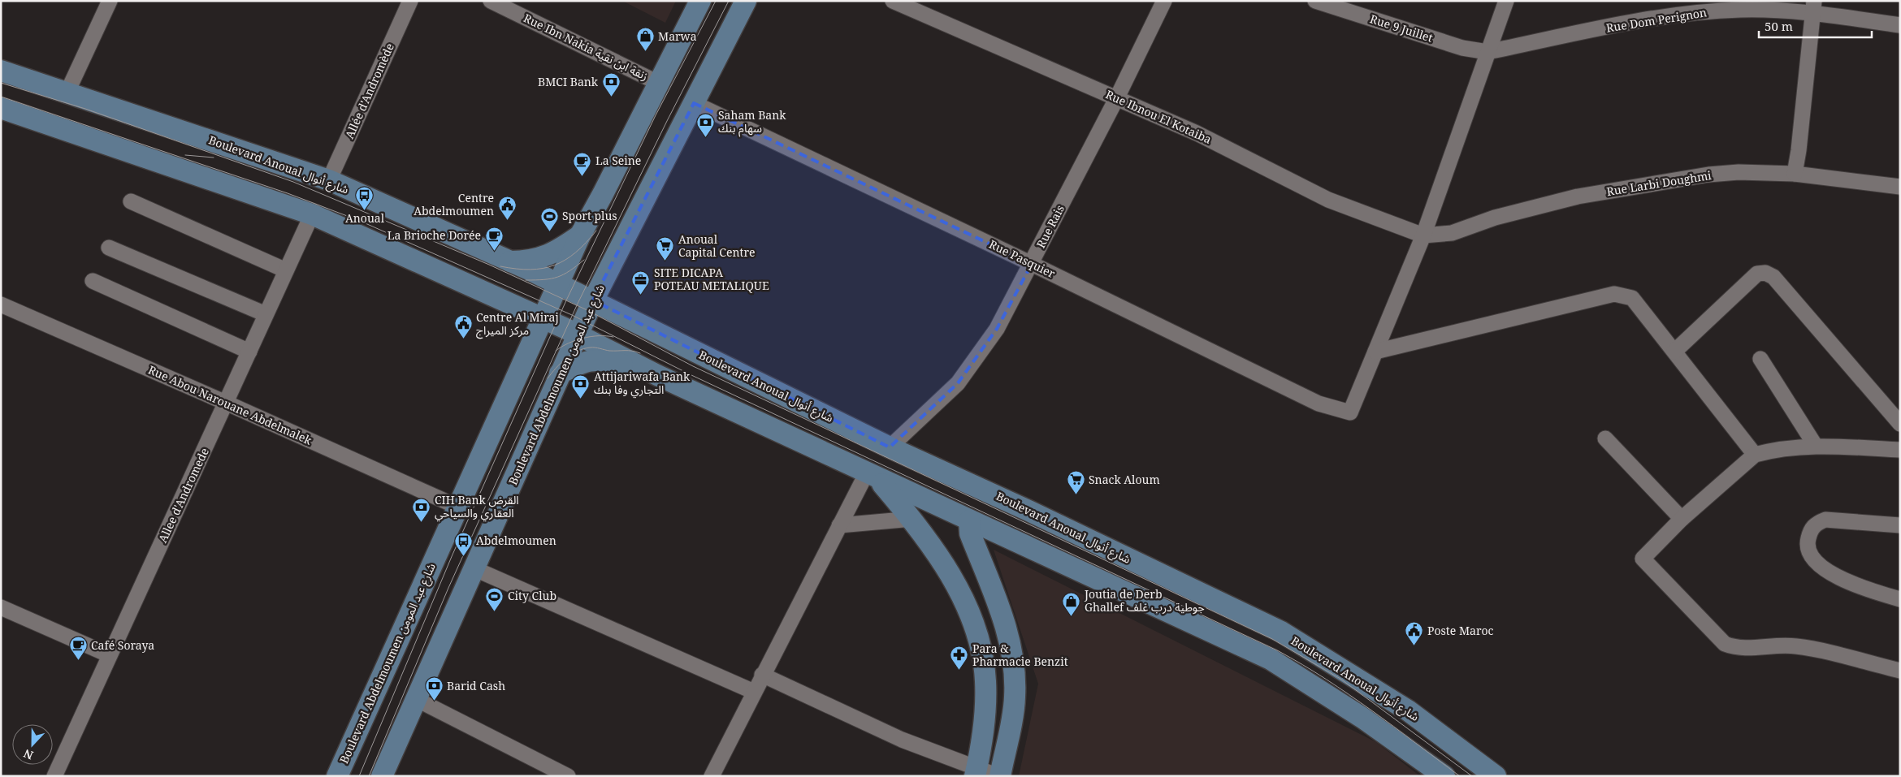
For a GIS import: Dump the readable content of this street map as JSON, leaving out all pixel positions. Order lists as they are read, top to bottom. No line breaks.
{"streets":{"main road":["Boulevard Anoual شارع أنوال","Boulevard Abdelmoumen شارع عبد المومن"],"street":["Rue Dom Perignon","Rue 9 Juillet","Rue Ibn Nakia زنقة ابن نقية","Allée d'Andromède","Rue Ibnou El Kotaiba","Rue Larbi Doughmi","Rue Rais","Rue Pasquier","Rue Abou Narouane Abdelmalek","Allee d'Andromede"]},"crossings":[["Rue Dom Perignon","Rue 9 Juillet"],["Rue Ibn Nakia زنقة ابن نقية","Boulevard Abdelmoumen شارع عبد المومن"],["Allée d'Andromède","Boulevard Anoual شارع أنوال"],["Rue Ibnou El Kotaiba","Rue Larbi Doughmi"],["Rue Ibnou El Kotaiba","Rue Rais"],["Boulevard Anoual شارع أنوال","Rue Rais"],["Boulevard Anoual شارع أنوال","Boulevard Abdelmoumen شارع عبد المومن"],["Rue Rais","Rue Pasquier"],["Rue Pasquier","Boulevard Abdelmoumen شارع عبد المومن"],["Boulevard Abdelmoumen شارع عبد المومن","Rue Abou Narouane Abdelmalek"],["Rue Abou Narouane Abdelmalek","Allee d'Andromede"]],"places":{"shop":["Marwa","Joutia de Derb Ghallef جوطية درب غلف"],"bank":["BMCI Bank","Saham Bank سهام بنك","Attijariwafa Bank التجاري وفا بنك","CIH Bank القرض العقاري والسياحي","Barid Cash"],"cafe":["La Seine","La Brioche Dorée","Café Soraya"],"bus stop":["Anoual","Abdelmoumen"],"public building":["Centre Abdelmoumen","Centre Al Miraj مركز الميراج","Poste Maroc"],"sports":["Sport plus","City Club"],"supermarket":["Anoual Capital Centre","Snack Aloum"],"office":["SITE DICAPA POTEAU METALIQUE"],"pharmacy":["Para & Pharmacie Benzit"]},"scale_bar":"50 m","north":"bottom"}
